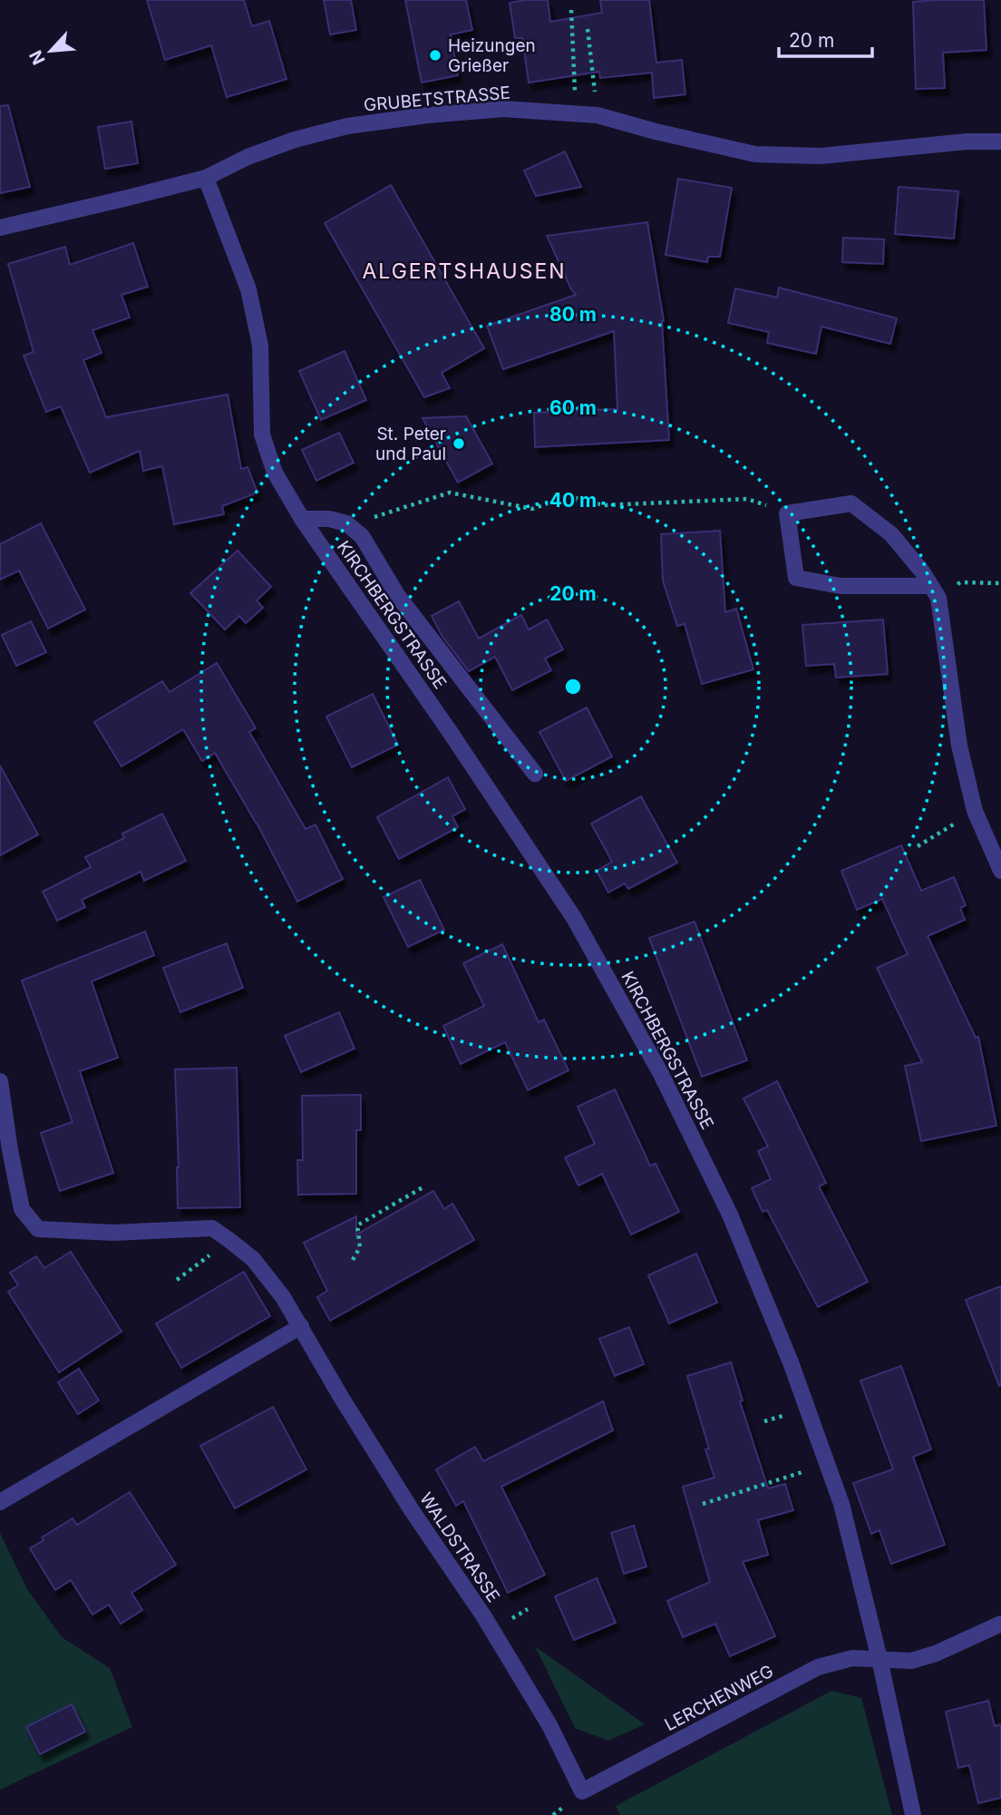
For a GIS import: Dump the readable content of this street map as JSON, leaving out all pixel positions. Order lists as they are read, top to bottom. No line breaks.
{"streets":{"street":["GRUBETSTRASSE","KIRCHBERGSTRASSE","WALDSTRASSE","LERCHENWEG"]},"crossings":[["GRUBETSTRASSE","KIRCHBERGSTRASSE"],["KIRCHBERGSTRASSE","LERCHENWEG"],["WALDSTRASSE","LERCHENWEG"]],"districts":["ALGERTSHAUSEN"],"places":["Heizungen Grießer","St. Peter und Paul"],"scale_bar":"20 m","north":"bottom left","rings":["80 m","60 m","40 m","20 m"]}
